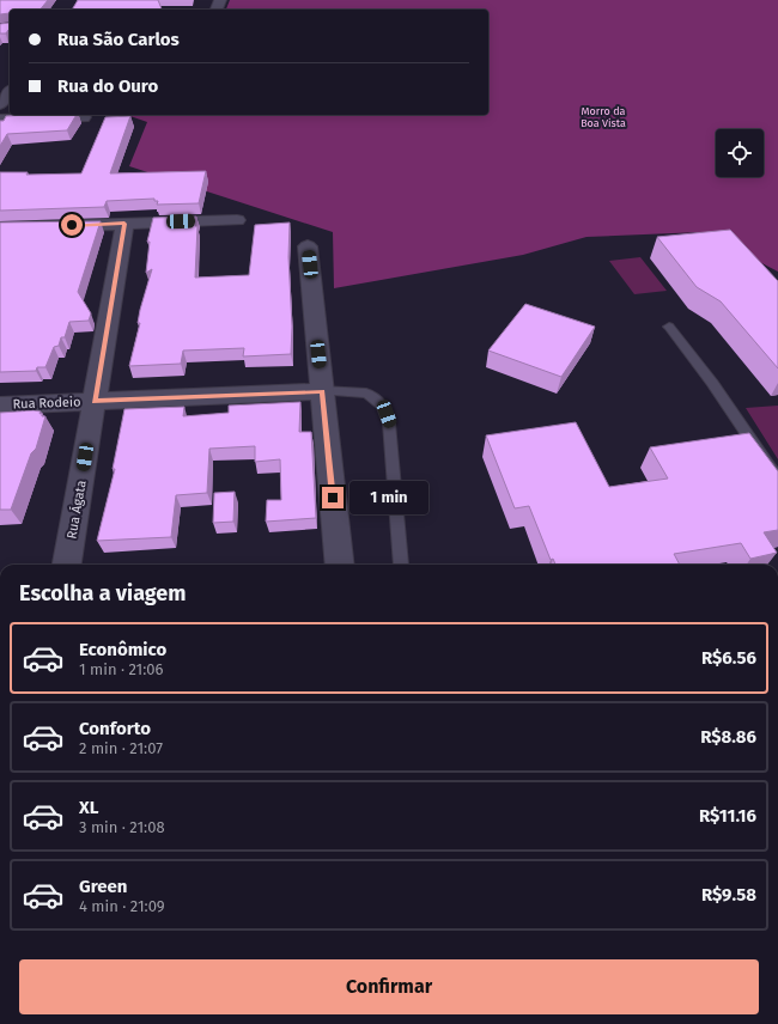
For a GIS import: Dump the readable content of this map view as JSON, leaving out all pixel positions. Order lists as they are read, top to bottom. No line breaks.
{"streets":{"street":["Rua Rodeio","Rua Ágata"]},"crossings":[["Rua Rodeio","Rua Ágata"]],"parks":["Morro da Boa Vista"],"page":{"banner":["Rua São Carlos","Rua do Ouro"],"bubble":"1 min","heading":"Escolha a viagem","list":[{"name":"Econômico","note":"1 min · 21:06","value":"R$6.56"},{"name":"Conforto","note":"2 min · 21:07","value":"R$8.86"},{"name":"XL","note":"3 min · 21:08","value":"R$11.16"},{"name":"Green","note":"4 min · 21:09","value":"R$9.58"}],"buttons":"Confirmar"}}
